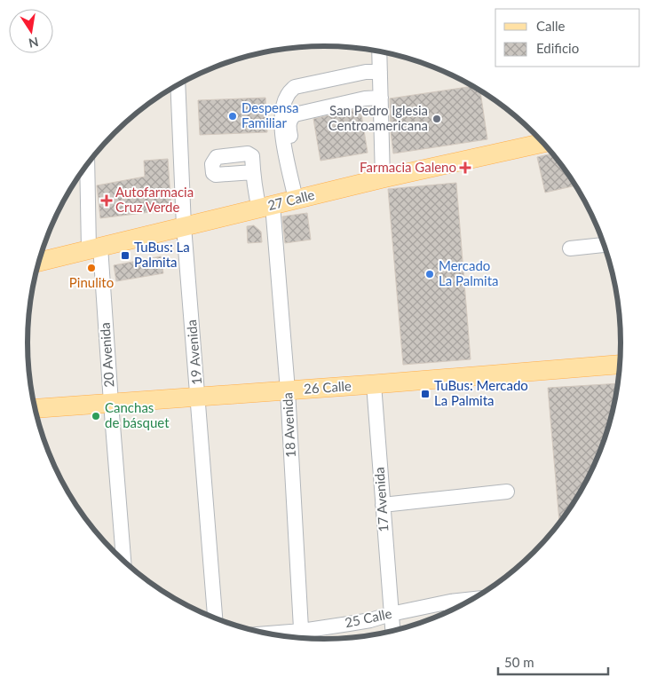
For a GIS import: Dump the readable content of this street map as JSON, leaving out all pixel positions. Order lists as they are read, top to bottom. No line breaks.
{"streets":{"main road":["27 Calle","26 Calle"],"street":["19 Avenida","20 Avenida","18 Avenida","17 Avenida","25 Calle"]},"crossings":[["27 Calle","19 Avenida"],["27 Calle","20 Avenida"],["27 Calle","18 Avenida"],["19 Avenida","26 Calle"],["20 Avenida","26 Calle"],["26 Calle","18 Avenida"],["26 Calle","17 Avenida"],["18 Avenida","25 Calle"],["17 Avenida","25 Calle"]],"places":{"other":["Despensa Familiar","San Pedro Iglesia Centroamericana","Pinulito","Mercado La Palmita","Canchas de básquet"],"health":["Farmacia Galeno","Autofarmacia Cruz Verde"],"transit":["TuBus: La Palmita","TuBus: Mercado La Palmita"]},"legend":["Calle","Edificio"],"scale_bar":"50 m","north":"bottom"}
